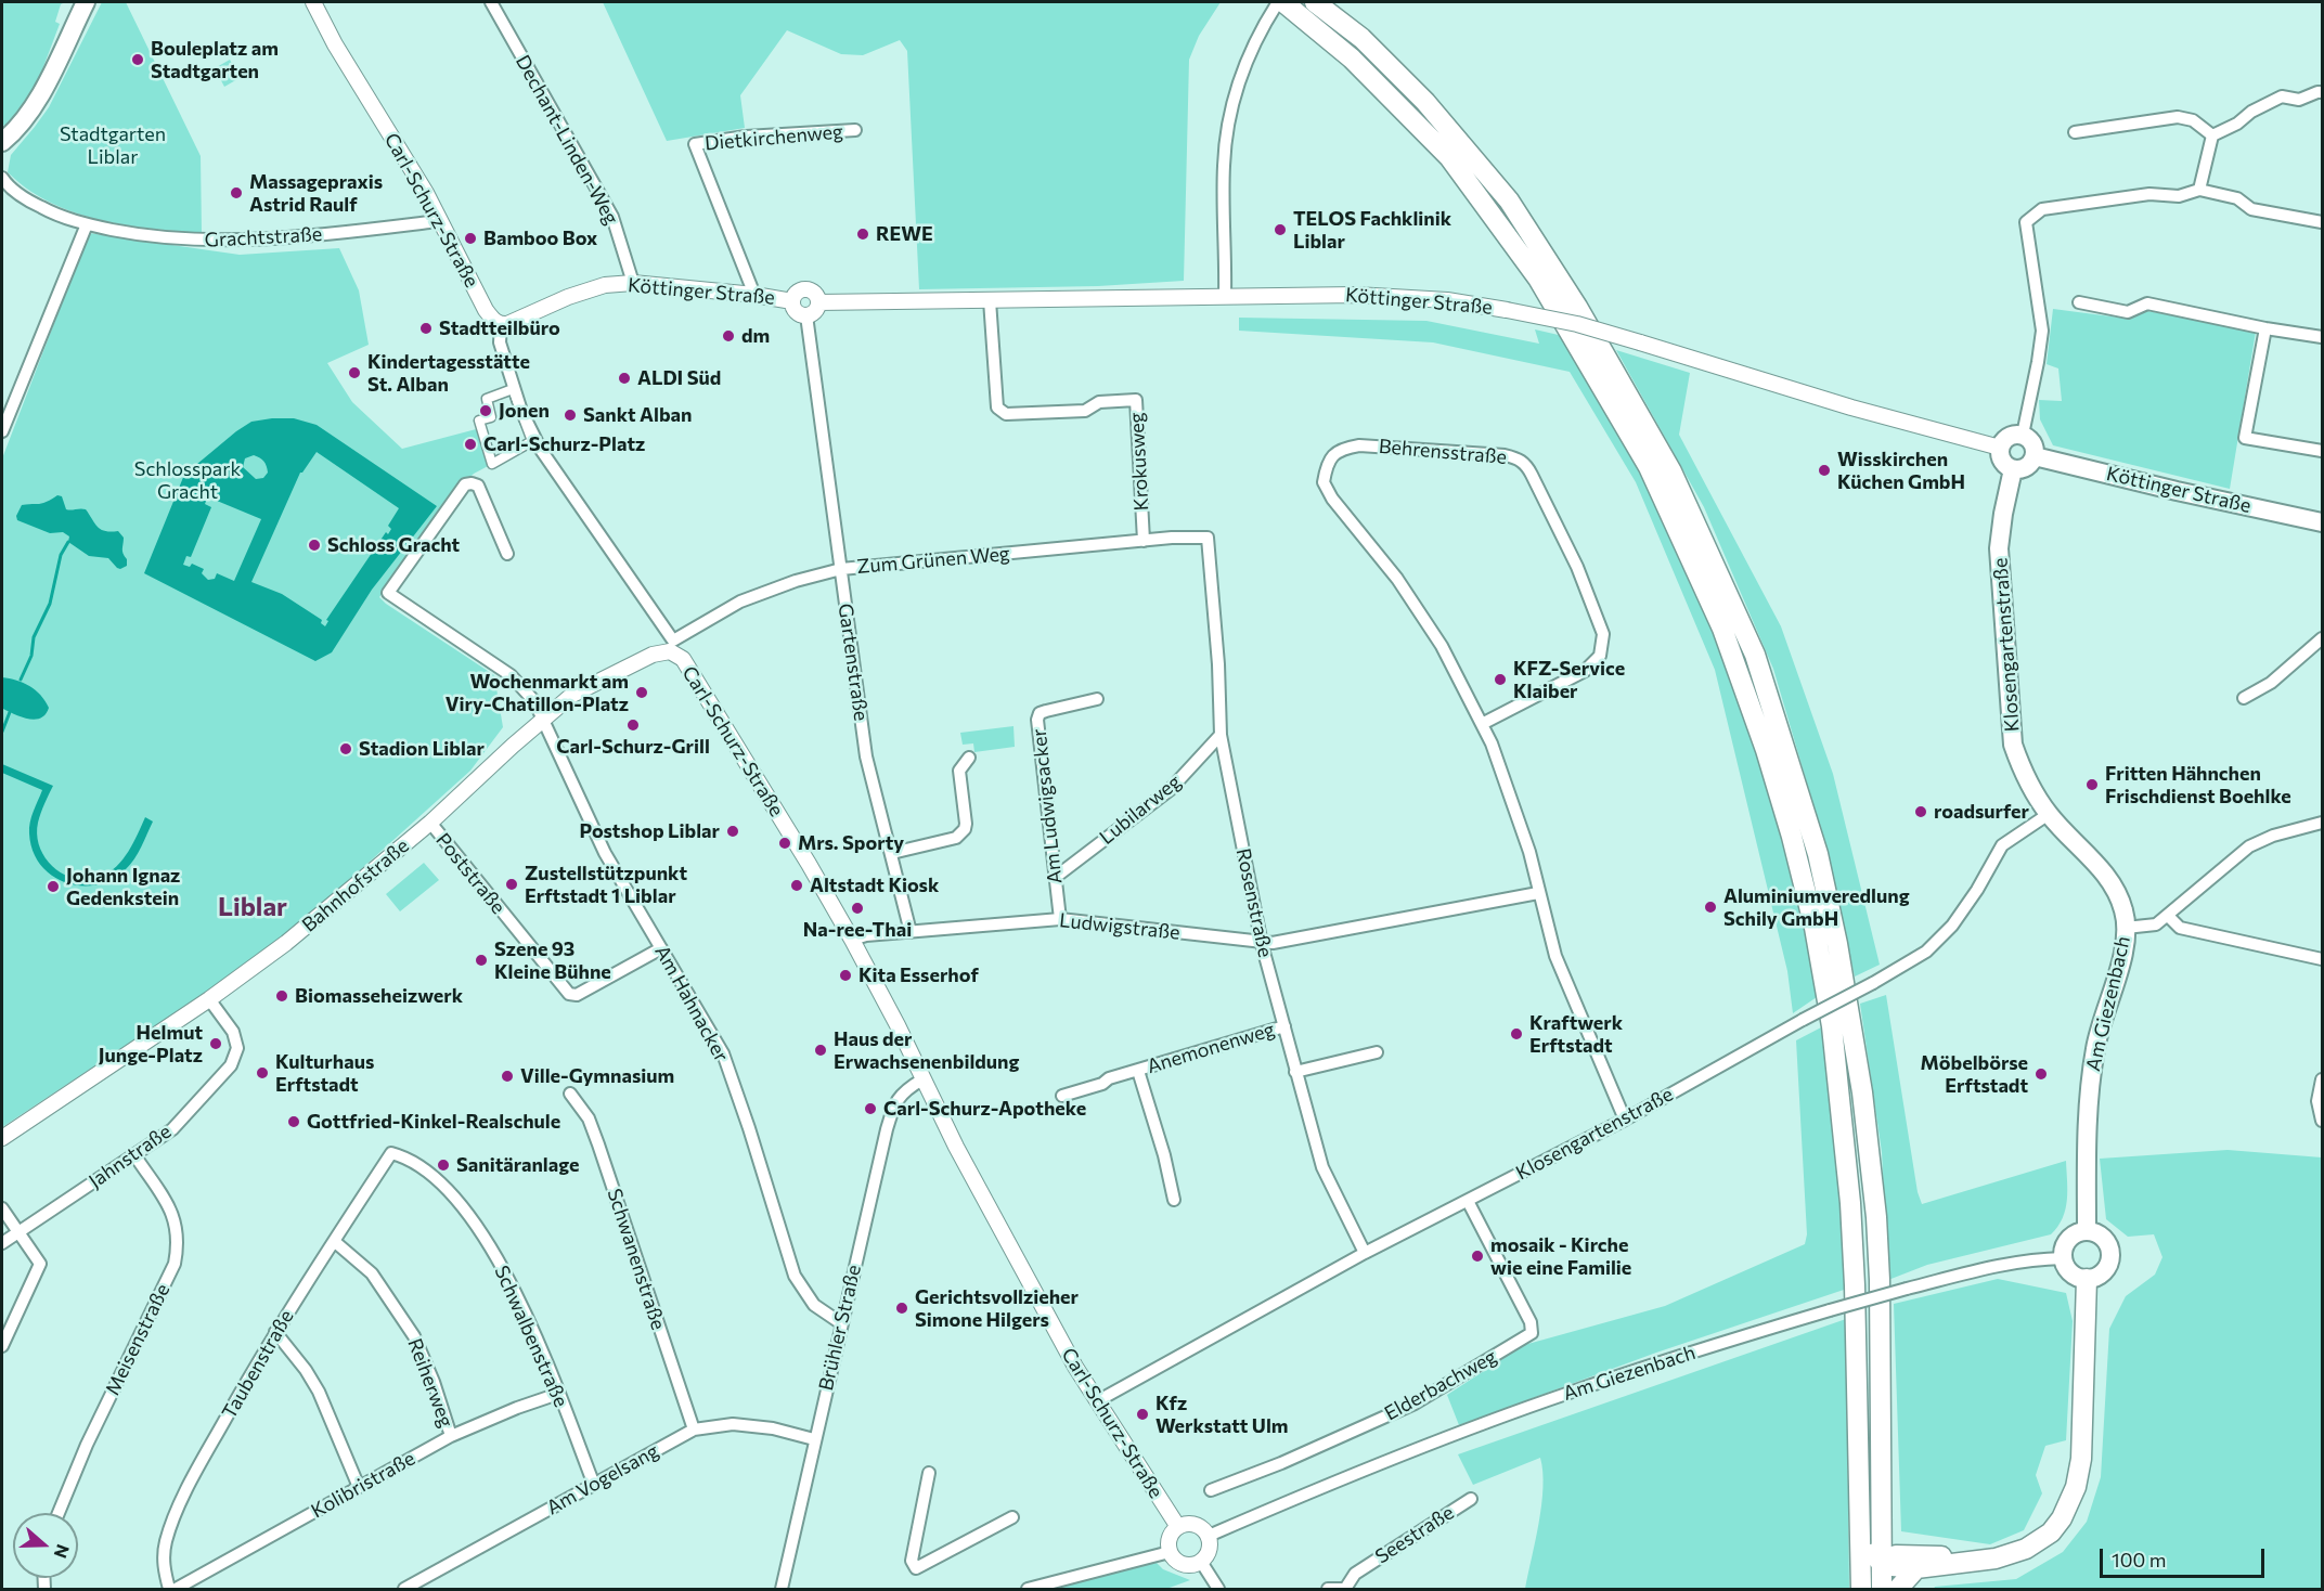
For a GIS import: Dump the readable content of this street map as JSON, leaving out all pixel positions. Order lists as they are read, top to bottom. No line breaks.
{"streets":{"main road":["Köttinger Straße","Klosengartenstraße","Am Giezenbach"],"street":["Dietkirchenweg","Dechant-Linden-Weg","Carl-Schurz-Straße","Grachtstraße","Behrensstraße","Krokusweg","Zum Grünen Weg","Gartenstraße","Am Ludwigsacker","Lubilarweg","Poststraße","Bahnhofstraße","Rosenstraße","Ludwigstraße","Am Hahnacker","Anemonenweg","Jahnstraße","Schwanenstraße","Brühler Straße","Schwalbenstraße","Meisenstraße","Taubenstraße","Reiherweg","Elderbachweg","Am Vogelsang","Kolibristraße","Seestraße"]},"crossings":[["Dietkirchenweg","Köttinger Straße"],["Dechant-Linden-Weg","Köttinger Straße"],["Carl-Schurz-Straße","Grachtstraße"],["Carl-Schurz-Straße","Köttinger Straße"],["Carl-Schurz-Straße","Zum Grünen Weg"],["Carl-Schurz-Straße","Klosengartenstraße"],["Carl-Schurz-Straße","Bahnhofstraße"],["Carl-Schurz-Straße","Ludwigstraße"],["Carl-Schurz-Straße","Am Giezenbach"],["Carl-Schurz-Straße","Brühler Straße"],["Köttinger Straße","Krokusweg"],["Köttinger Straße","Klosengartenstraße"],["Köttinger Straße","Gartenstraße"],["Behrensstraße","Klosengartenstraße"],["Behrensstraße","Ludwigstraße"],["Krokusweg","Zum Grünen Weg"],["Zum Grünen Weg","Gartenstraße"],["Zum Grünen Weg","Bahnhofstraße"],["Zum Grünen Weg","Rosenstraße"],["Klosengartenstraße","Rosenstraße"],["Klosengartenstraße","Am Giezenbach"],["Klosengartenstraße","Elderbachweg"],["Gartenstraße","Ludwigstraße"],["Am Ludwigsacker","Lubilarweg"],["Am Ludwigsacker","Ludwigstraße"],["Lubilarweg","Rosenstraße"],["Poststraße","Bahnhofstraße"],["Poststraße","Am Hahnacker"],["Bahnhofstraße","Am Hahnacker"],["Bahnhofstraße","Jahnstraße"],["Rosenstraße","Ludwigstraße"],["Rosenstraße","Anemonenweg"],["Am Hahnacker","Brühler Straße"],["Jahnstraße","Meisenstraße"],["Schwanenstraße","Am Vogelsang"],["Brühler Straße","Am Vogelsang"],["Schwalbenstraße","Taubenstraße"],["Schwalbenstraße","Am Vogelsang"],["Schwalbenstraße","Kolibristraße"],["Taubenstraße","Reiherweg"],["Reiherweg","Kolibristraße"]],"districts":["Liblar"],"parks":["Stadtgarten Liblar","Schlosspark Gracht"],"places":["Bouleplatz am Stadtgarten","Massagepraxis Astrid Raulf","TELOS Fachklinik Liblar","REWE","Bamboo Box","Stadtteilbüro","dm","Kindertagesstätte St. Alban","ALDI Süd","Jonen","Sankt Alban","Carl-Schurz-Platz","Wisskirchen Küchen GmbH","Schloss Gracht","KFZ-Service Klaiber","Wochenmarkt am Viry-Chatillon-Platz","Carl-Schurz-Grill","Stadion Liblar","Fritten Hähnchen Frischdienst Boehlke","roadsurfer","Postshop Liblar","Mrs. Sporty","Zustellstützpunkt Erftstadt 1 Liblar","Altstadt Kiosk","Johann Ignaz Gedenkstein","Aluminiumveredlung Schily GmbH","Na-ree-Thai","Szene 93 Kleine Bühne","Kita Esserhof","Biomasseheizwerk","Kraftwerk Erftstadt","Helmut Junge-Platz","Haus der Erwachsenenbildung","Kulturhaus Erftstadt","Möbelbörse Erftstadt","Ville-Gymnasium","Carl-Schurz-Apotheke","Gottfried-Kinkel-Realschule","Sanitäranlage","mosaik - Kirche wie eine Familie","Gerichtsvollzieher Simone Hilgers","Kfz Werkstatt Ulm"],"scale_bar":"100 m","north":"right"}
